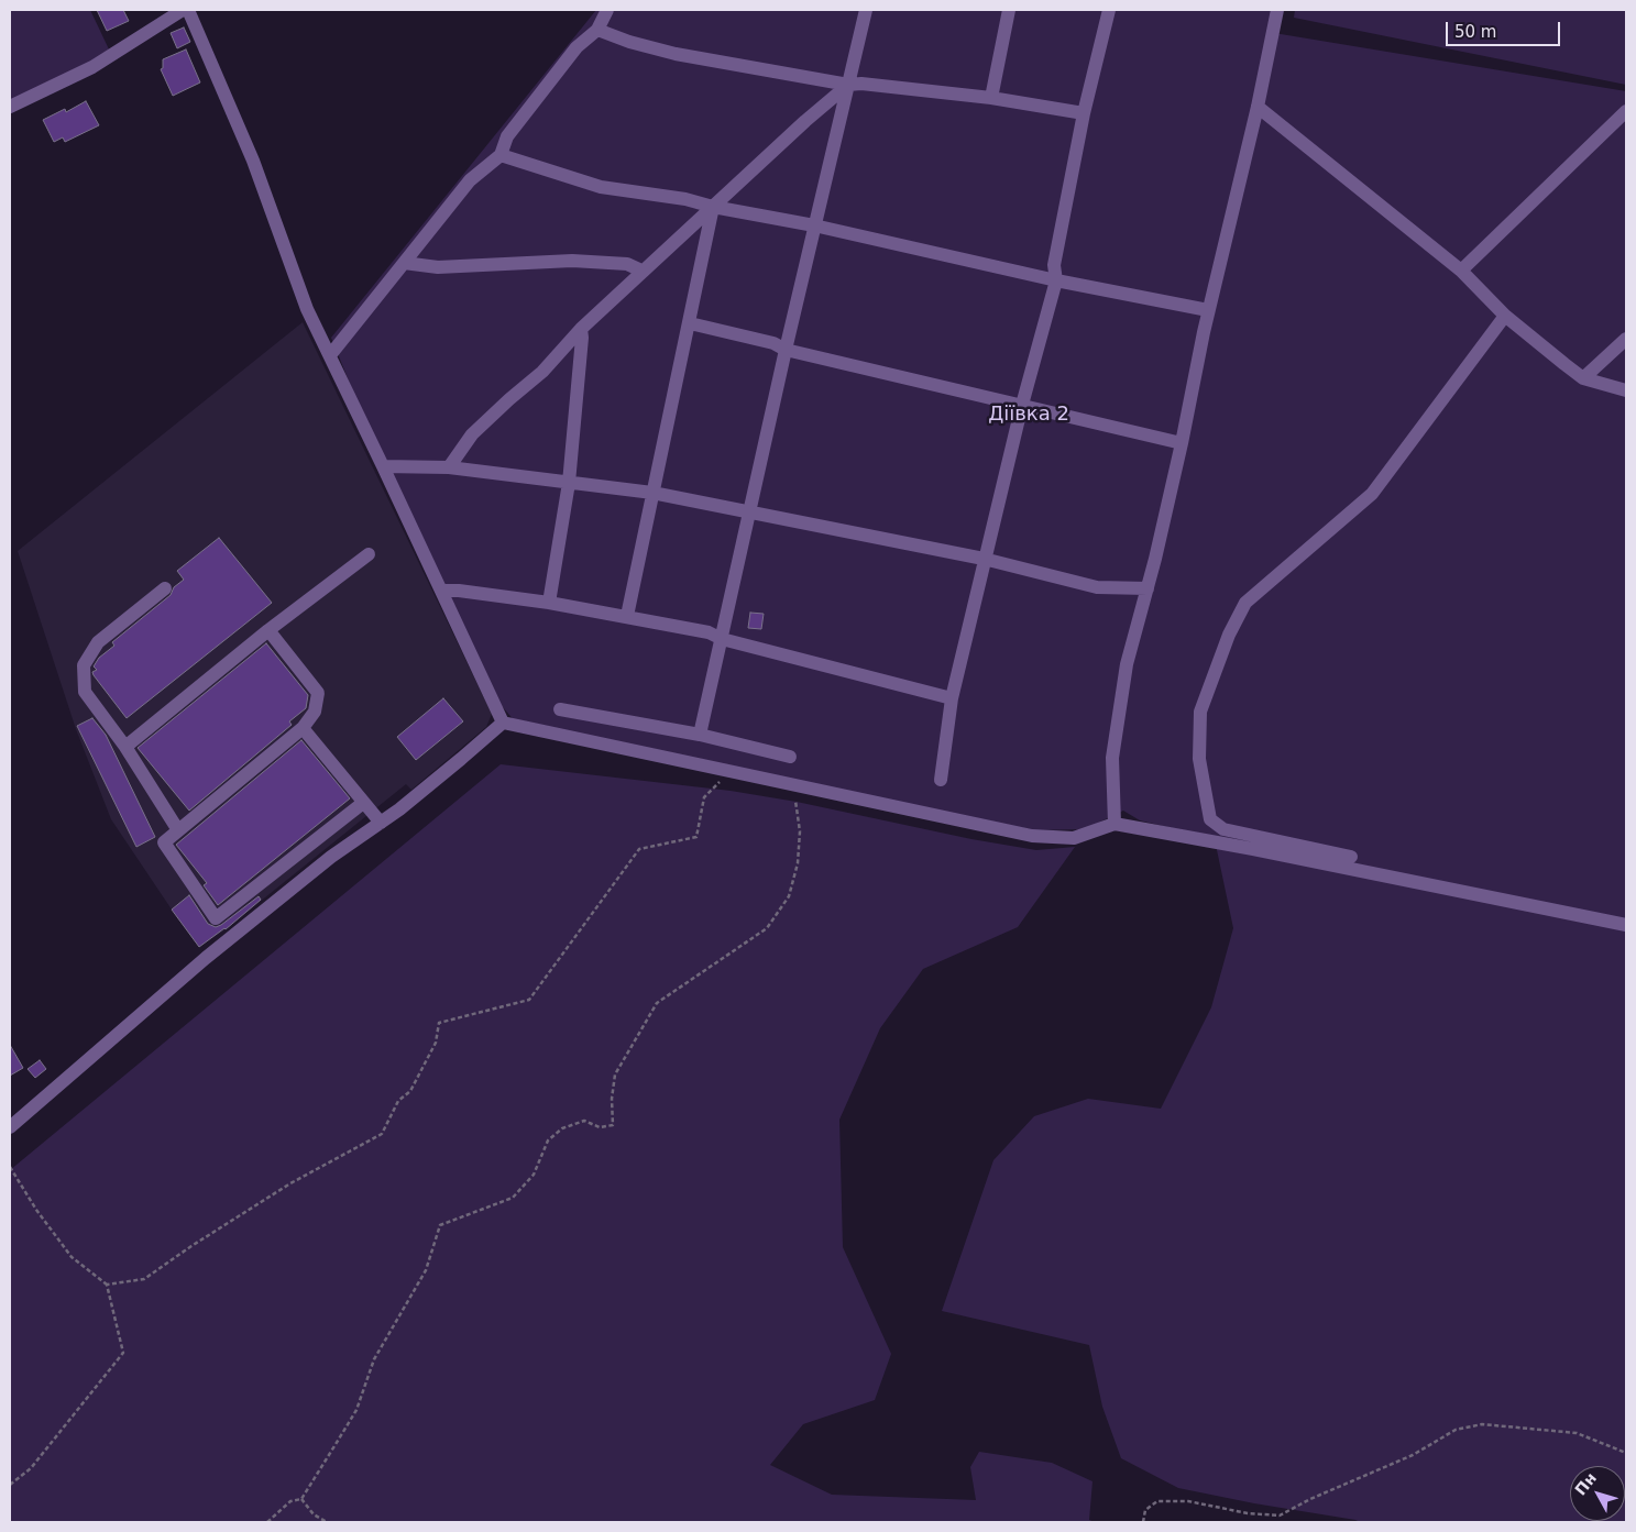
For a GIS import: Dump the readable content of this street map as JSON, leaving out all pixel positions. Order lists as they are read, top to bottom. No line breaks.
{"parks":["Діївка 2"],"scale_bar":"50 m","north":"top left"}
